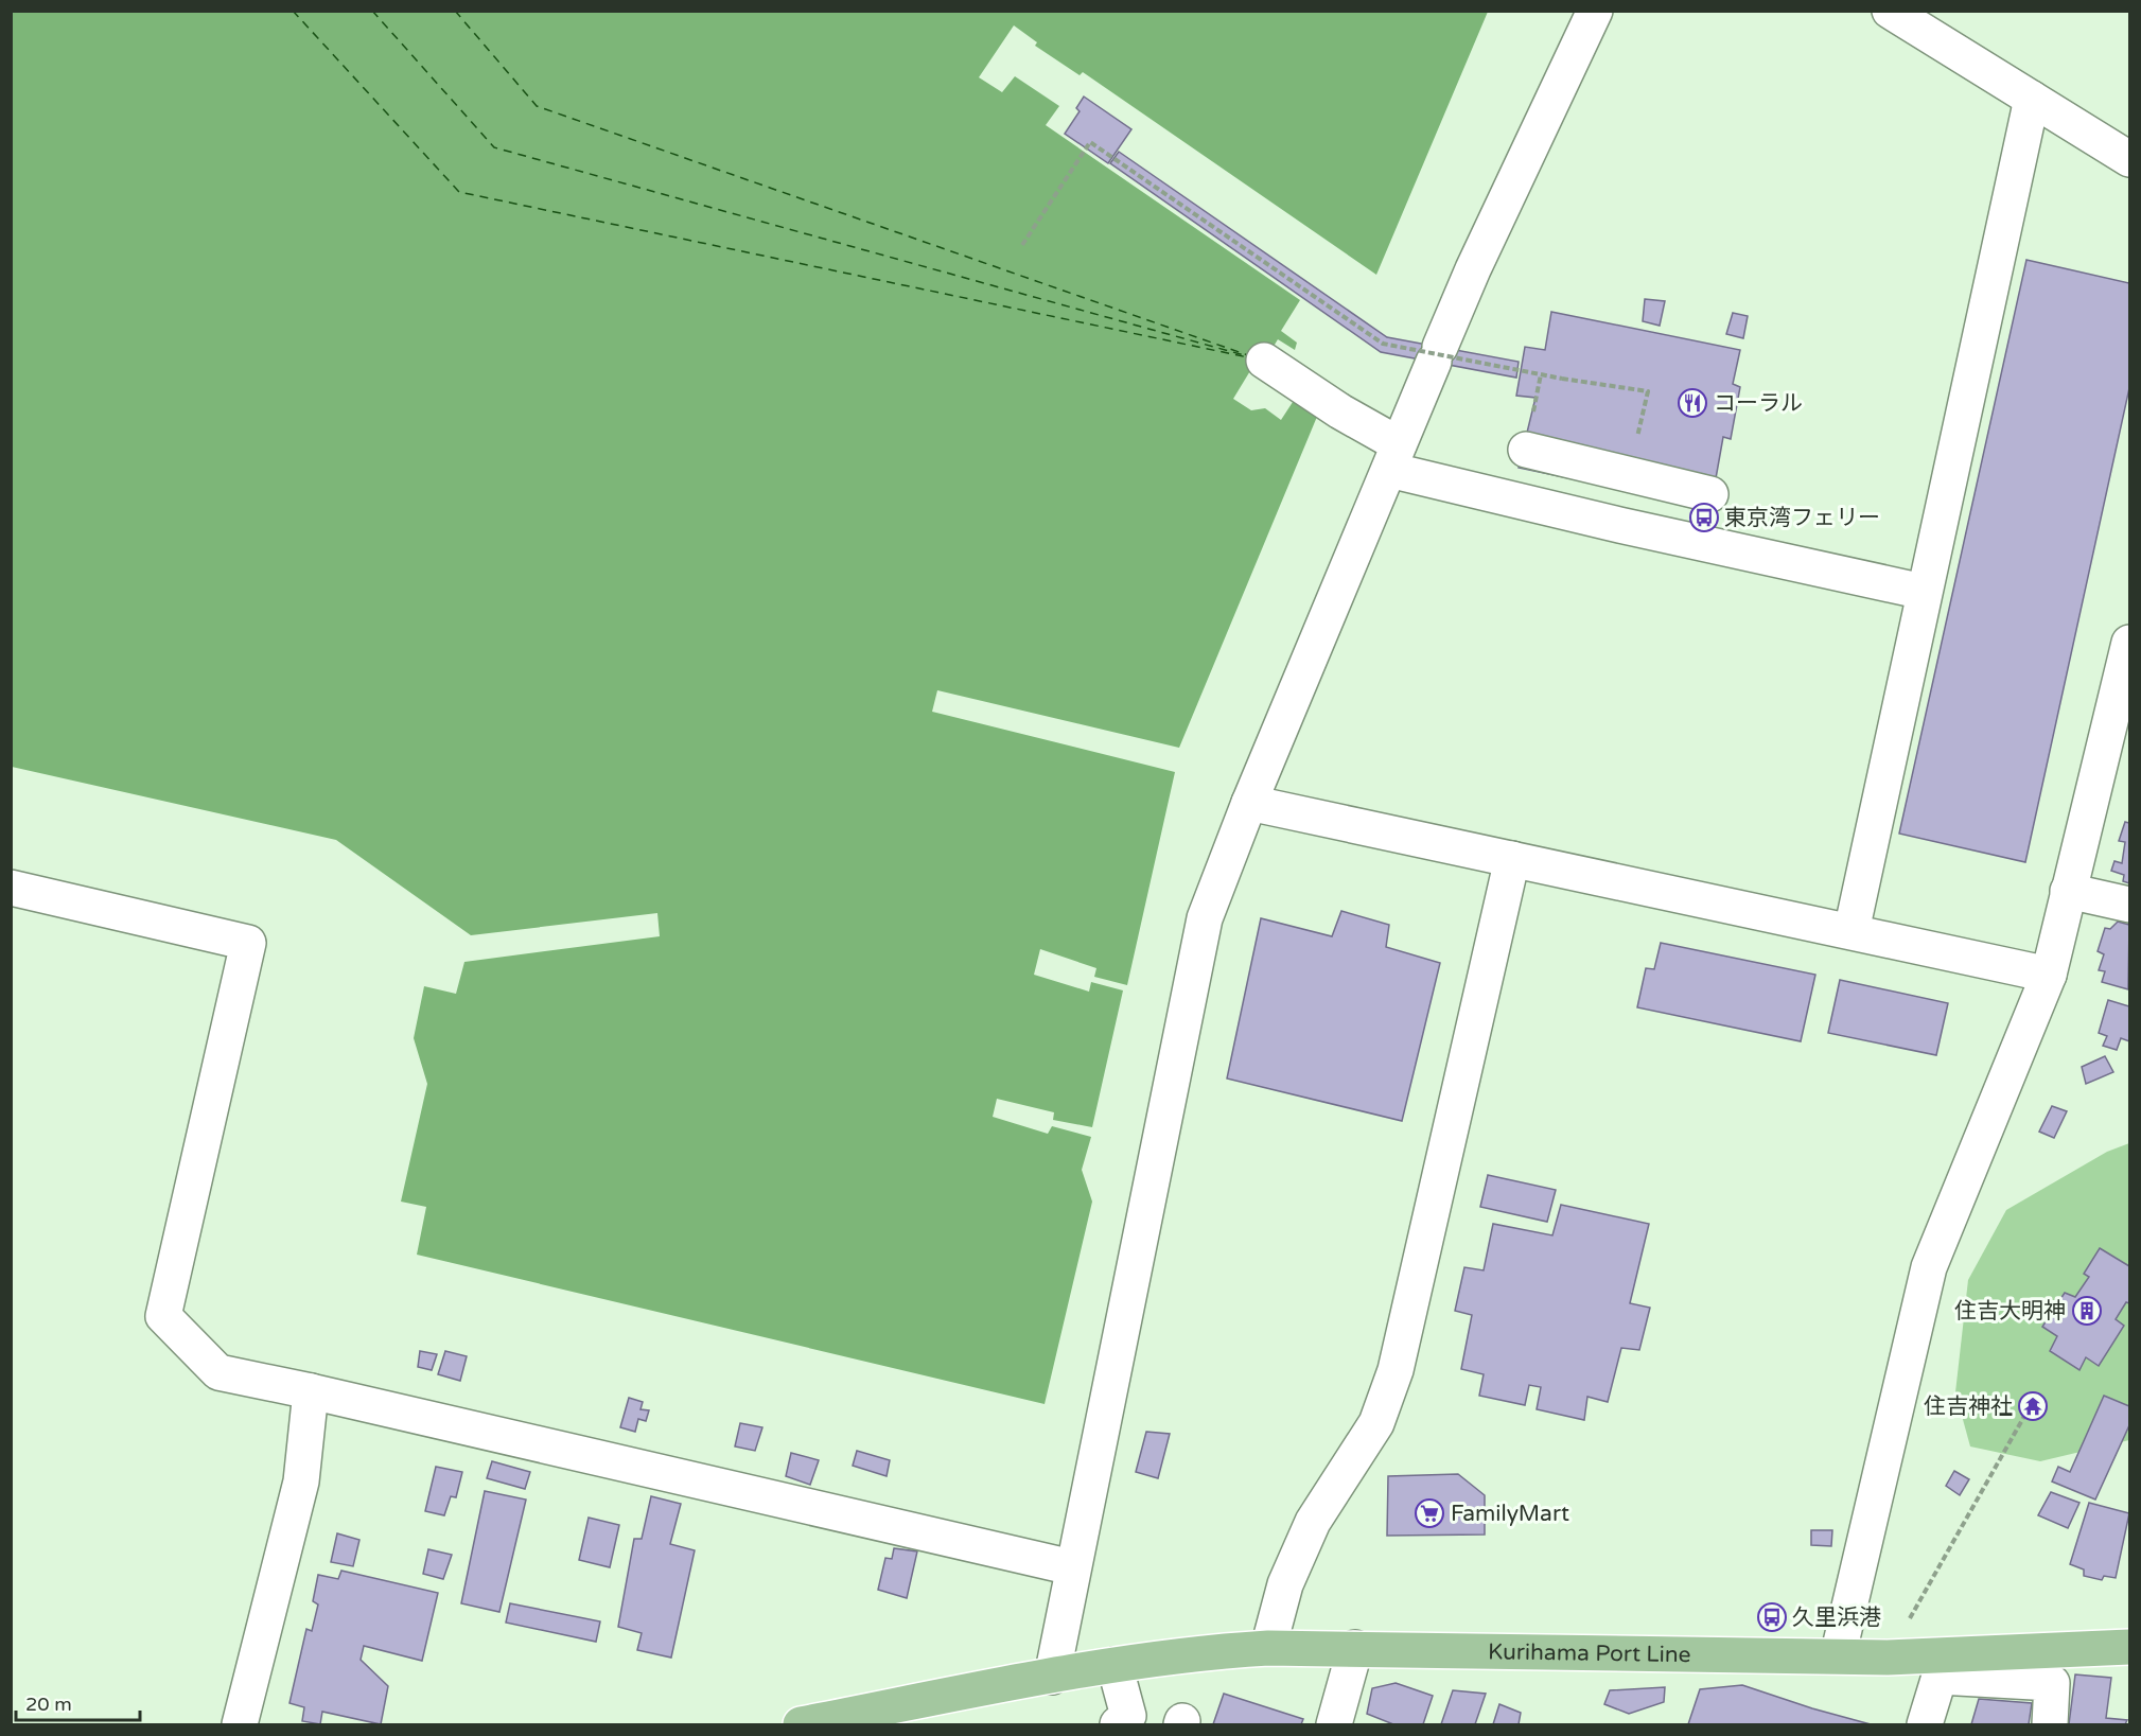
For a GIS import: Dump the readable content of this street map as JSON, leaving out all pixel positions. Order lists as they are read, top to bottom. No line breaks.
{"streets":{"main road":["Kurihama Port Line"]},"places":{"restaurant":["コーラル"],"bus stop":["東京湾フェリー","久里浜港"],"building":["住吉大明神"],"temple":["住吉神社"],"supermarket":["FamilyMart"]},"scale_bar":"20 m"}
